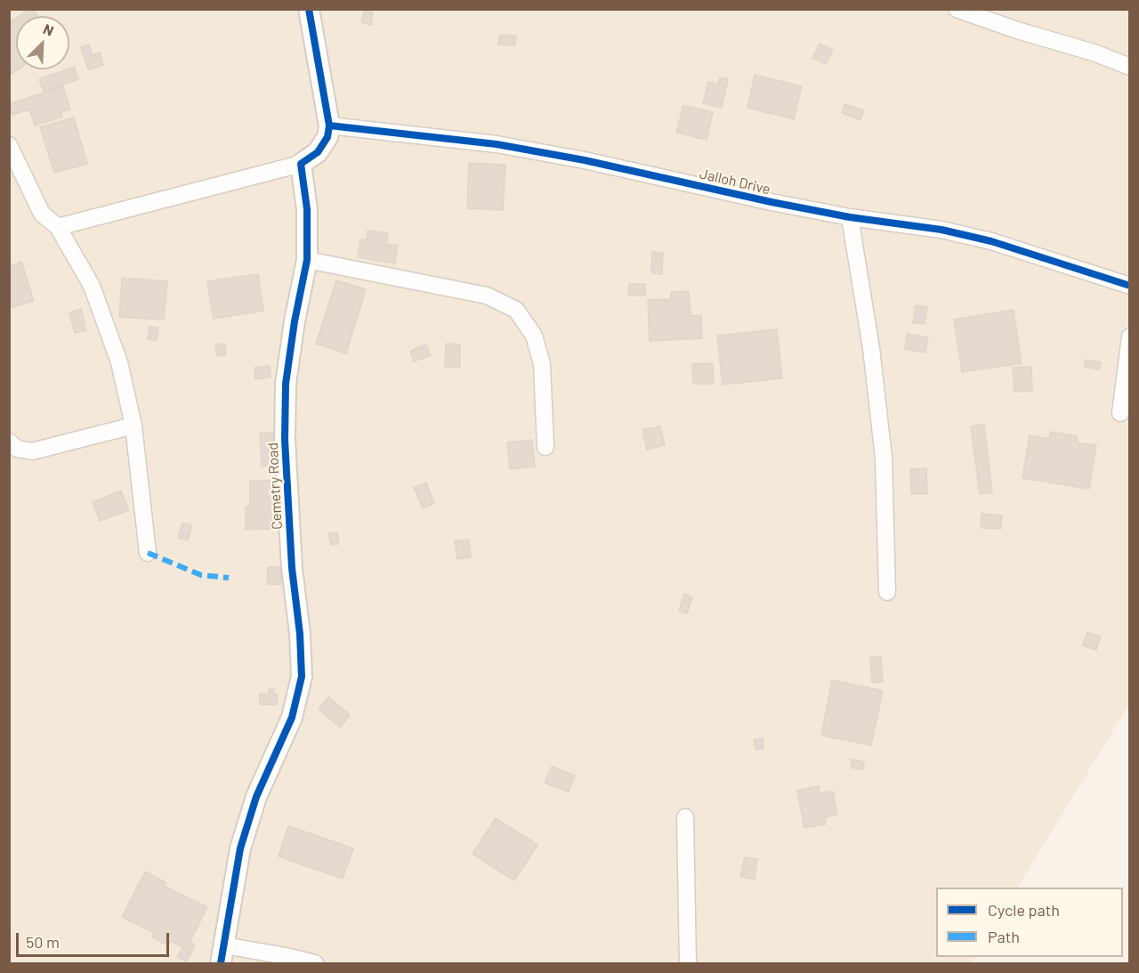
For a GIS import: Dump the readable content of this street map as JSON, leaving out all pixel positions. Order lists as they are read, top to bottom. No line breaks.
{"streets":{"street":["Jalloh Drive","Cemetry Road"]},"legend":["Cycle path","Path"],"scale_bar":"50 m","north":"top right"}
